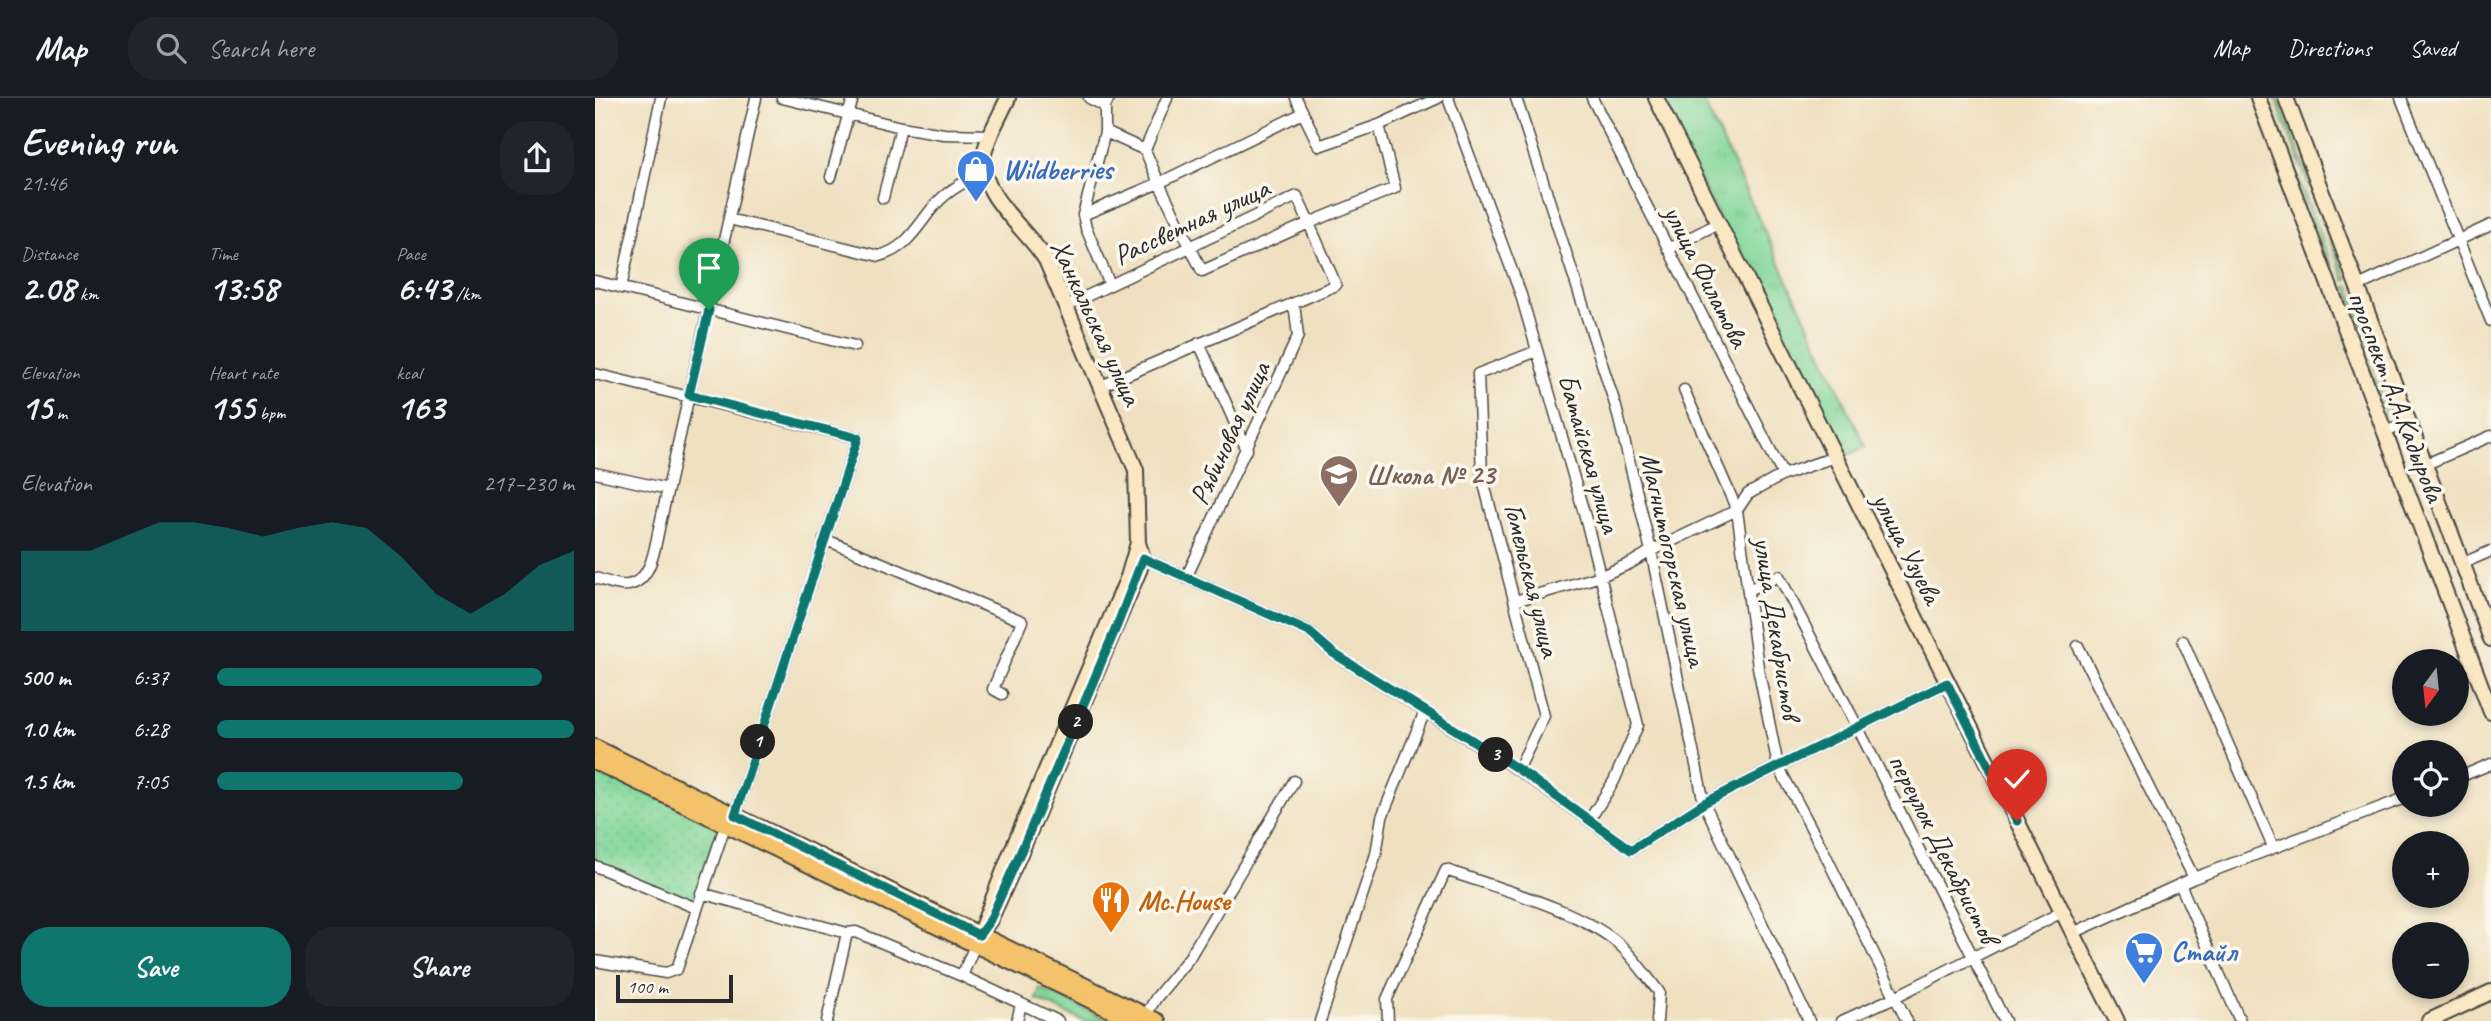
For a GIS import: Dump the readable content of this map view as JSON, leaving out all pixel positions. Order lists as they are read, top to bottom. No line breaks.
{"streets":{"street":["Рассветная улица","улица Филатова","Ханкальская улица","проспект А.А.Кадырова","Рябиновая улица","Батайская улица","улица Узуева","Магнитогорская улица","Гомельская улица","улица Декабристов","переулок Декабристов"]},"crossings":[["Рассветная улица","Ханкальская улица"],["Батайская улица","Гомельская улица"],["улица Декабристов","переулок Декабристов"]],"places":{"shop":["Wildberries"],"school or university":["Школа № 23"],"restaurant":["Mc.House"],"supermarket":["Стайл"]},"scale_bar":"100 m","north":"bottom","page":{"header":"Map","search":"Search here","nav":["Map","Directions","Saved"],"heading":["Evening run","21:46"],"stats":[["Distance","2.08 km"],["Time","13:58"],["Pace","6:43 /km"],["Elevation","15 m"],["Heart rate","155 bpm"],["kcal","163"]],"chart":["Elevation","217–230 m"],"map_buttons":["+","−"],"list":[{"name":"500 m","note":"6:37"},{"name":"1.0 km","note":"6:28"},{"name":"1.5 km","note":"7:05"}],"pins":["2","1","3"],"buttons":["Save","Share"],"scale":"100 m"}}
